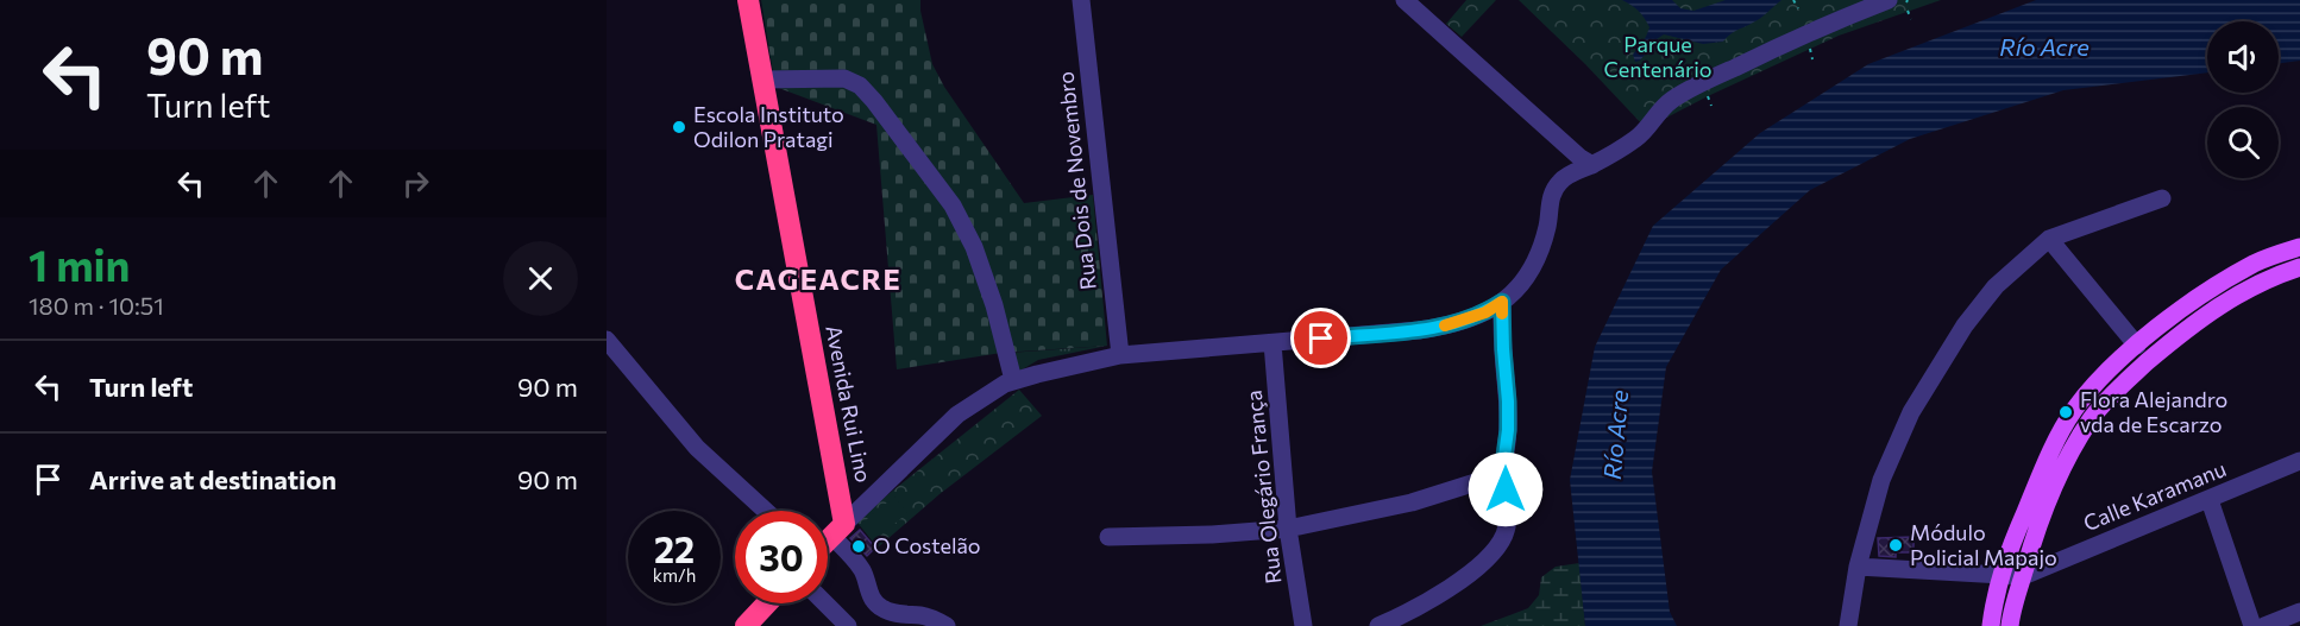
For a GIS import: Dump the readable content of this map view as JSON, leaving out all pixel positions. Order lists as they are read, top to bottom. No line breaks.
{"streets":{"highway":["Avenida Rui Lino"],"street":["Rua Dois de Novembro","Rua Olegário França","Calle Karamanu"]},"districts":["CAGEACRE"],"water":["Río Acre"],"parks":["Parque Centenário"],"places":["Escola Instituto Odilon Pratagi","Flora Alejandro vda de Escarzo","Módulo Policial Mapajo","O Costelão"],"page":{"turn":["90 m","Turn left"],"heading":["1 min","180 m · 10:51"],"list":[{"name":"Turn left","value":"90 m"},{"name":"Arrive at destination","value":"90 m"}],"speed":"22 km/h","limit":"30"}}
